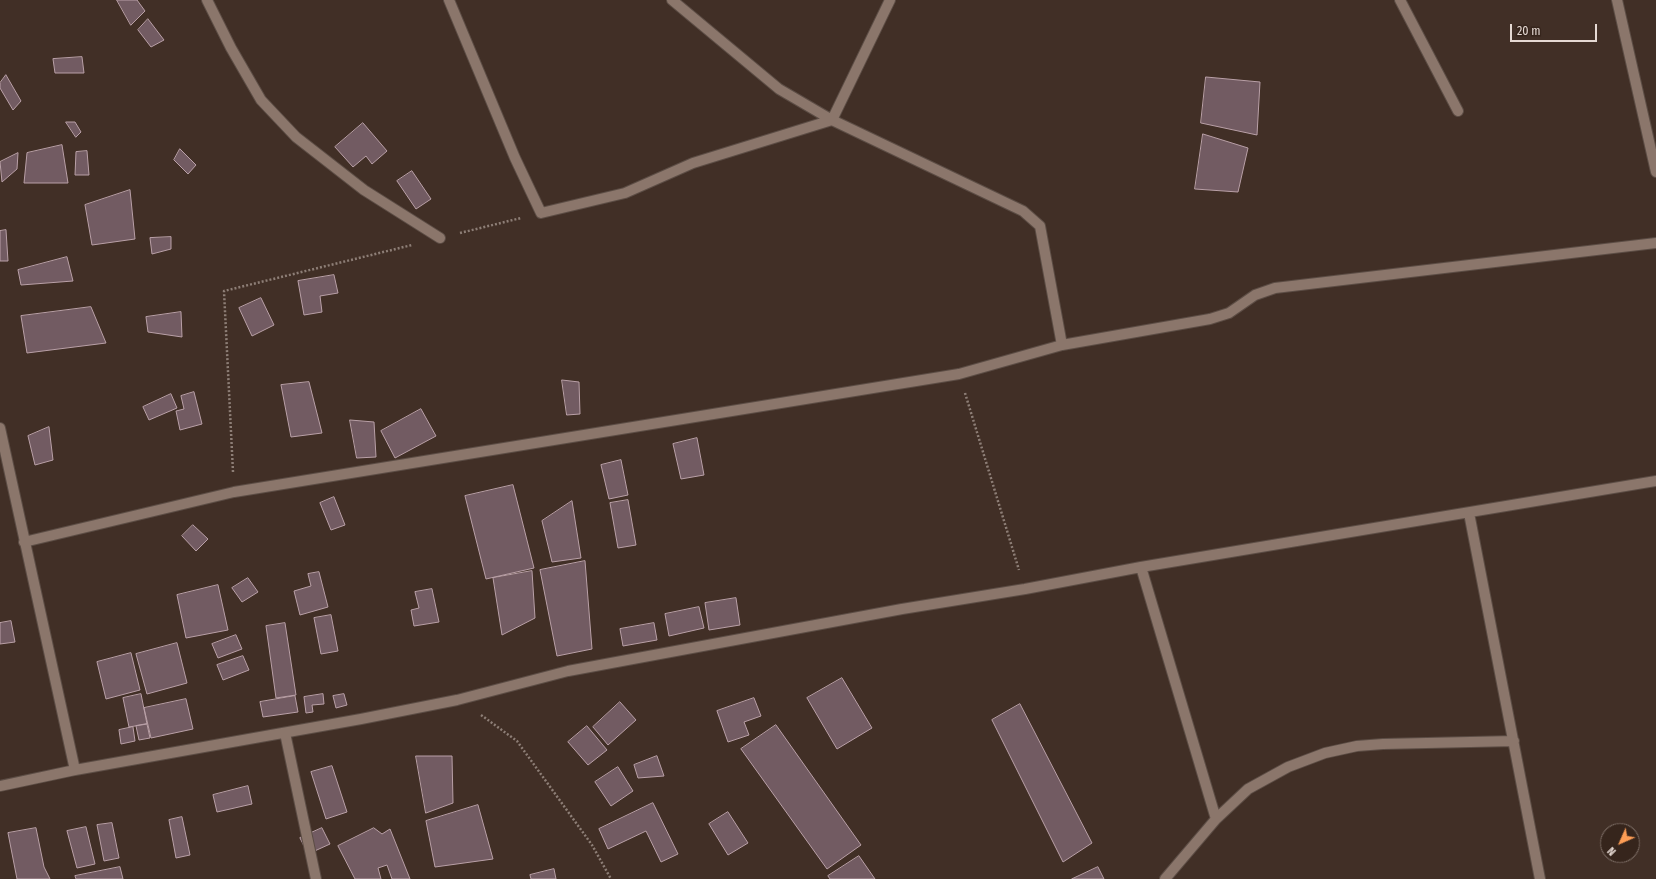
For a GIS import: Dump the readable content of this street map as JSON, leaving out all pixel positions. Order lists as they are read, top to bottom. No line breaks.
{"scale_bar":"20 m","north":"bottom left"}
